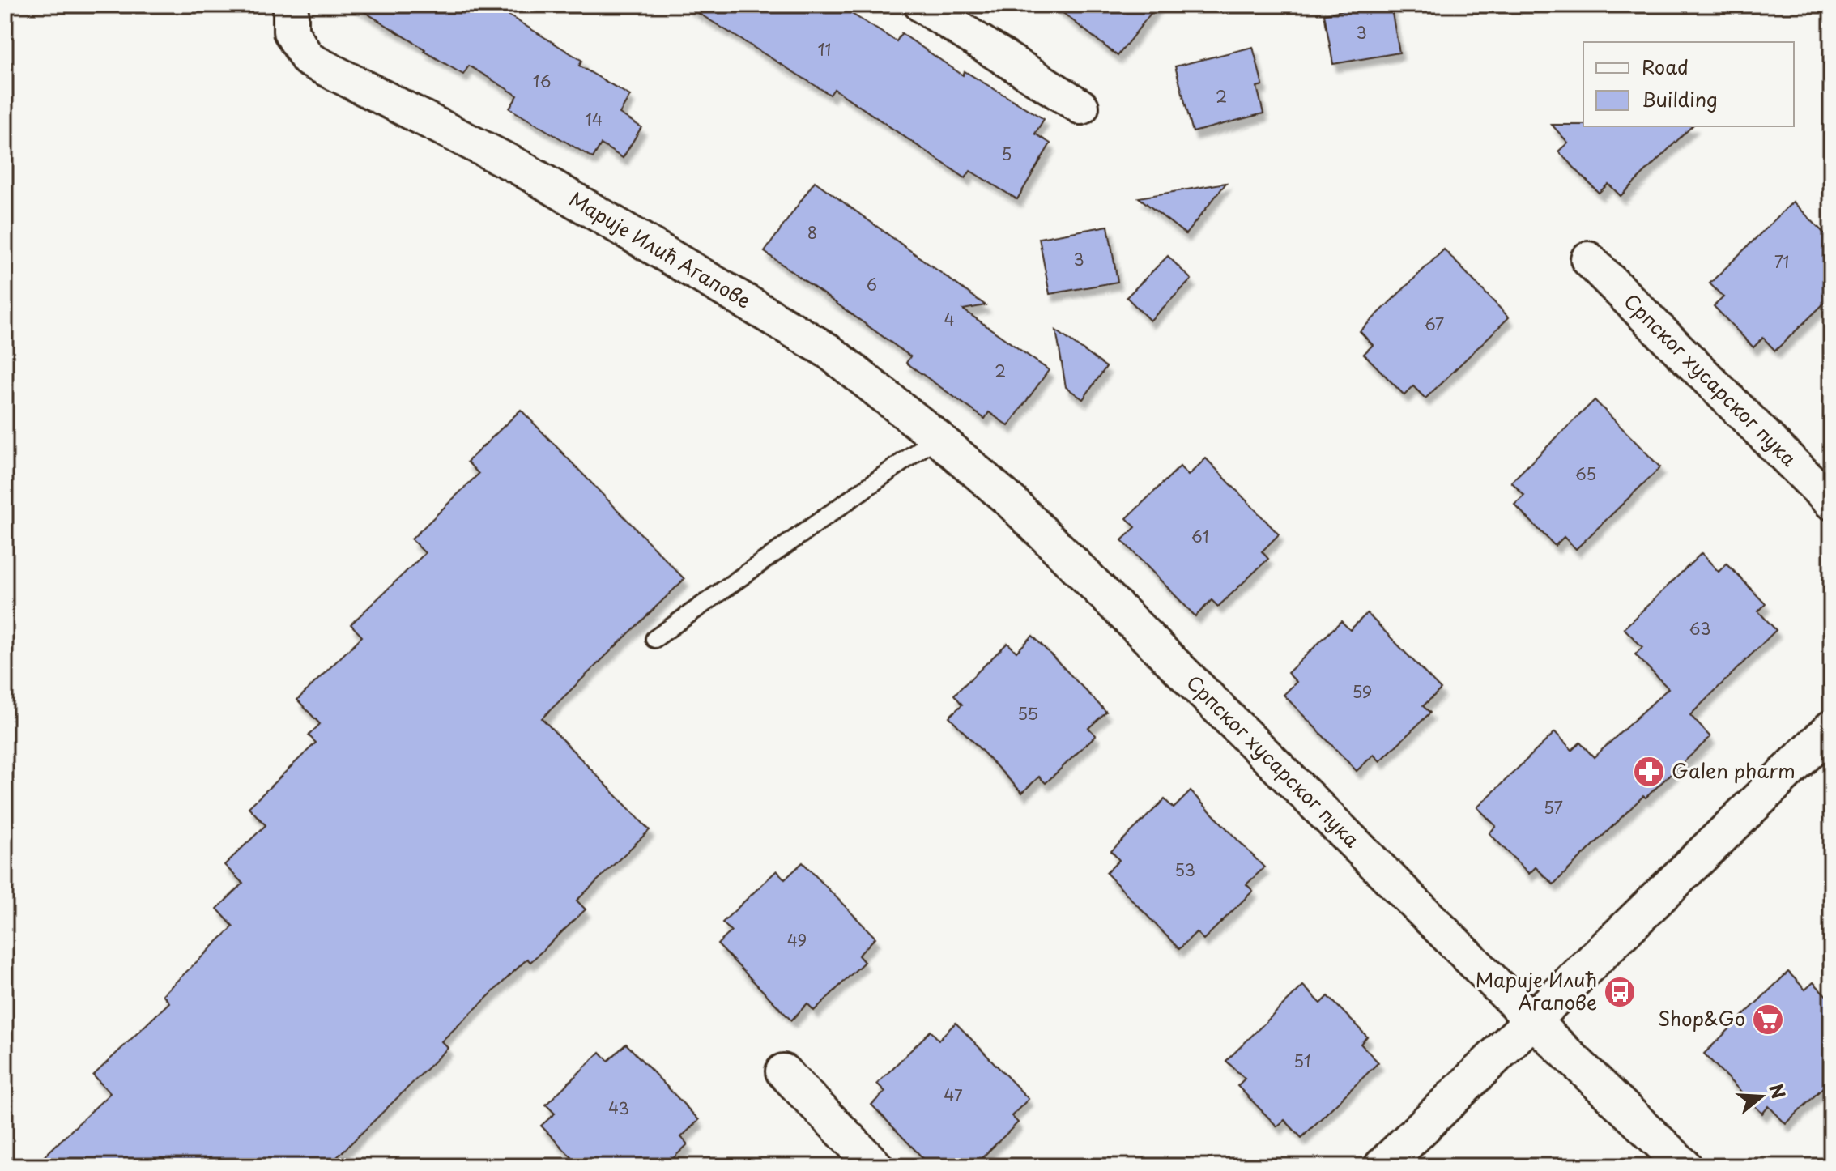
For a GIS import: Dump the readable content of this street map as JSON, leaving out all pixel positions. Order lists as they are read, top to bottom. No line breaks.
{"streets":{"street":["Марије Илић Агапове","Српског хусарског пука"]},"crossings":[["Марије Илић Агапове","Српског хусарског пука"]],"places":{"pharmacy":["Galen pharm"],"bus stop":["Марије Илић Агапове"],"supermarket":["Shop&Go"]},"house_numbers":["3","11","16","2","14","5","8","3","71","6","4","67","2","65","61","63","59","55","57","53","49","51","47","43"],"legend":["Road","Building"],"north":"right"}
